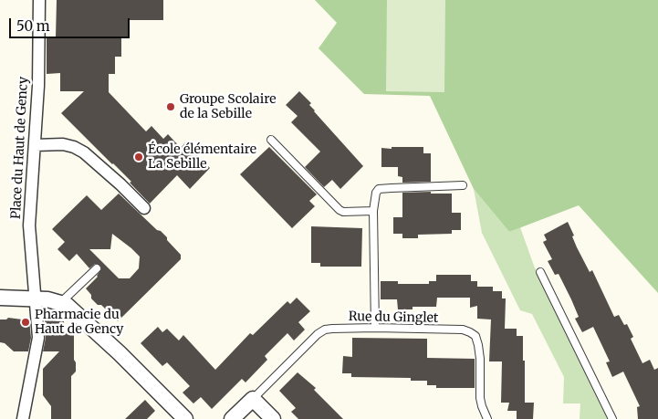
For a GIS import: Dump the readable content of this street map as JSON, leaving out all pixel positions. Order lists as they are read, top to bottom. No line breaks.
{"streets":{"street":["Place du Haut de Gency"],"lane":["Rue du Ginglet"]},"places":["Groupe Scolaire de la Sebille","École élémentaire La Sebille","Pharmacie du Haut de Gency"],"scale_bar":"50 m"}
